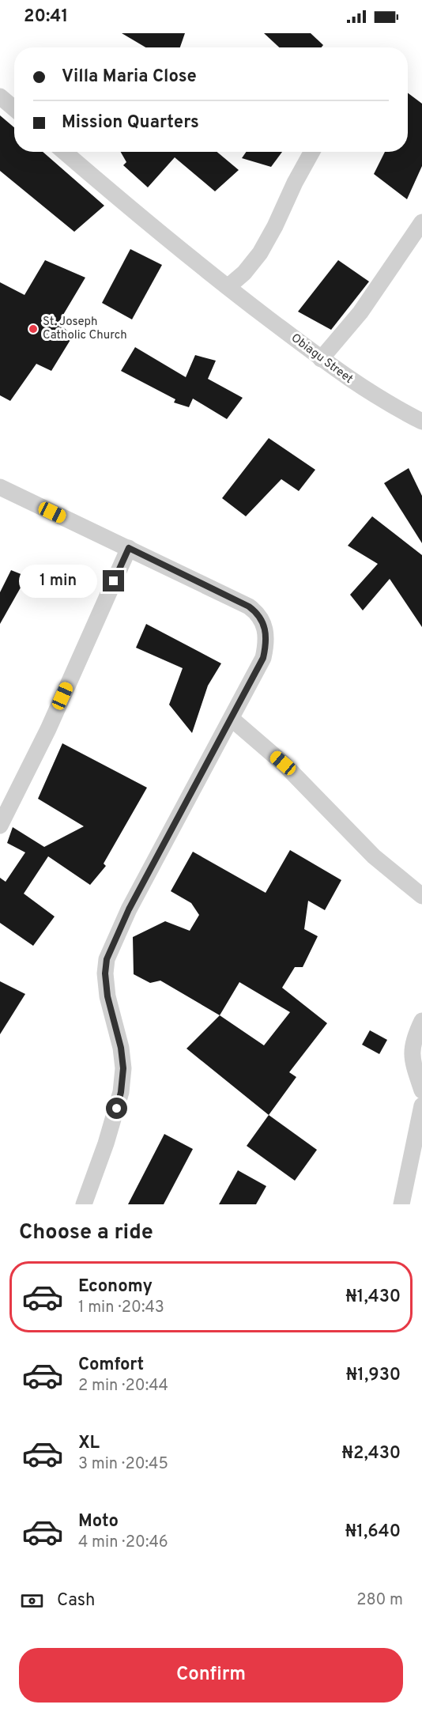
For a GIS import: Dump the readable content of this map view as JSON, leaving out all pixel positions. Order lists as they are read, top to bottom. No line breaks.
{"streets":{"street":["Obiagu Street"]},"places":["St. Joseph Catholic Church"],"page":{"status":"20:41","banner":["Villa Maria Close","Mission Quarters"],"bubble":"1 min","heading":"Choose a ride","list":[{"name":"Economy","note":"1 min · 20:43","value":"₦1,430"},{"name":"Comfort","note":"2 min · 20:44","value":"₦1,930"},{"name":"XL","note":"3 min · 20:45","value":"₦2,430"},{"name":"Moto","note":"4 min · 20:46","value":"₦1,640"}],"pay":["Cash","280 m"],"buttons":"Confirm"}}
